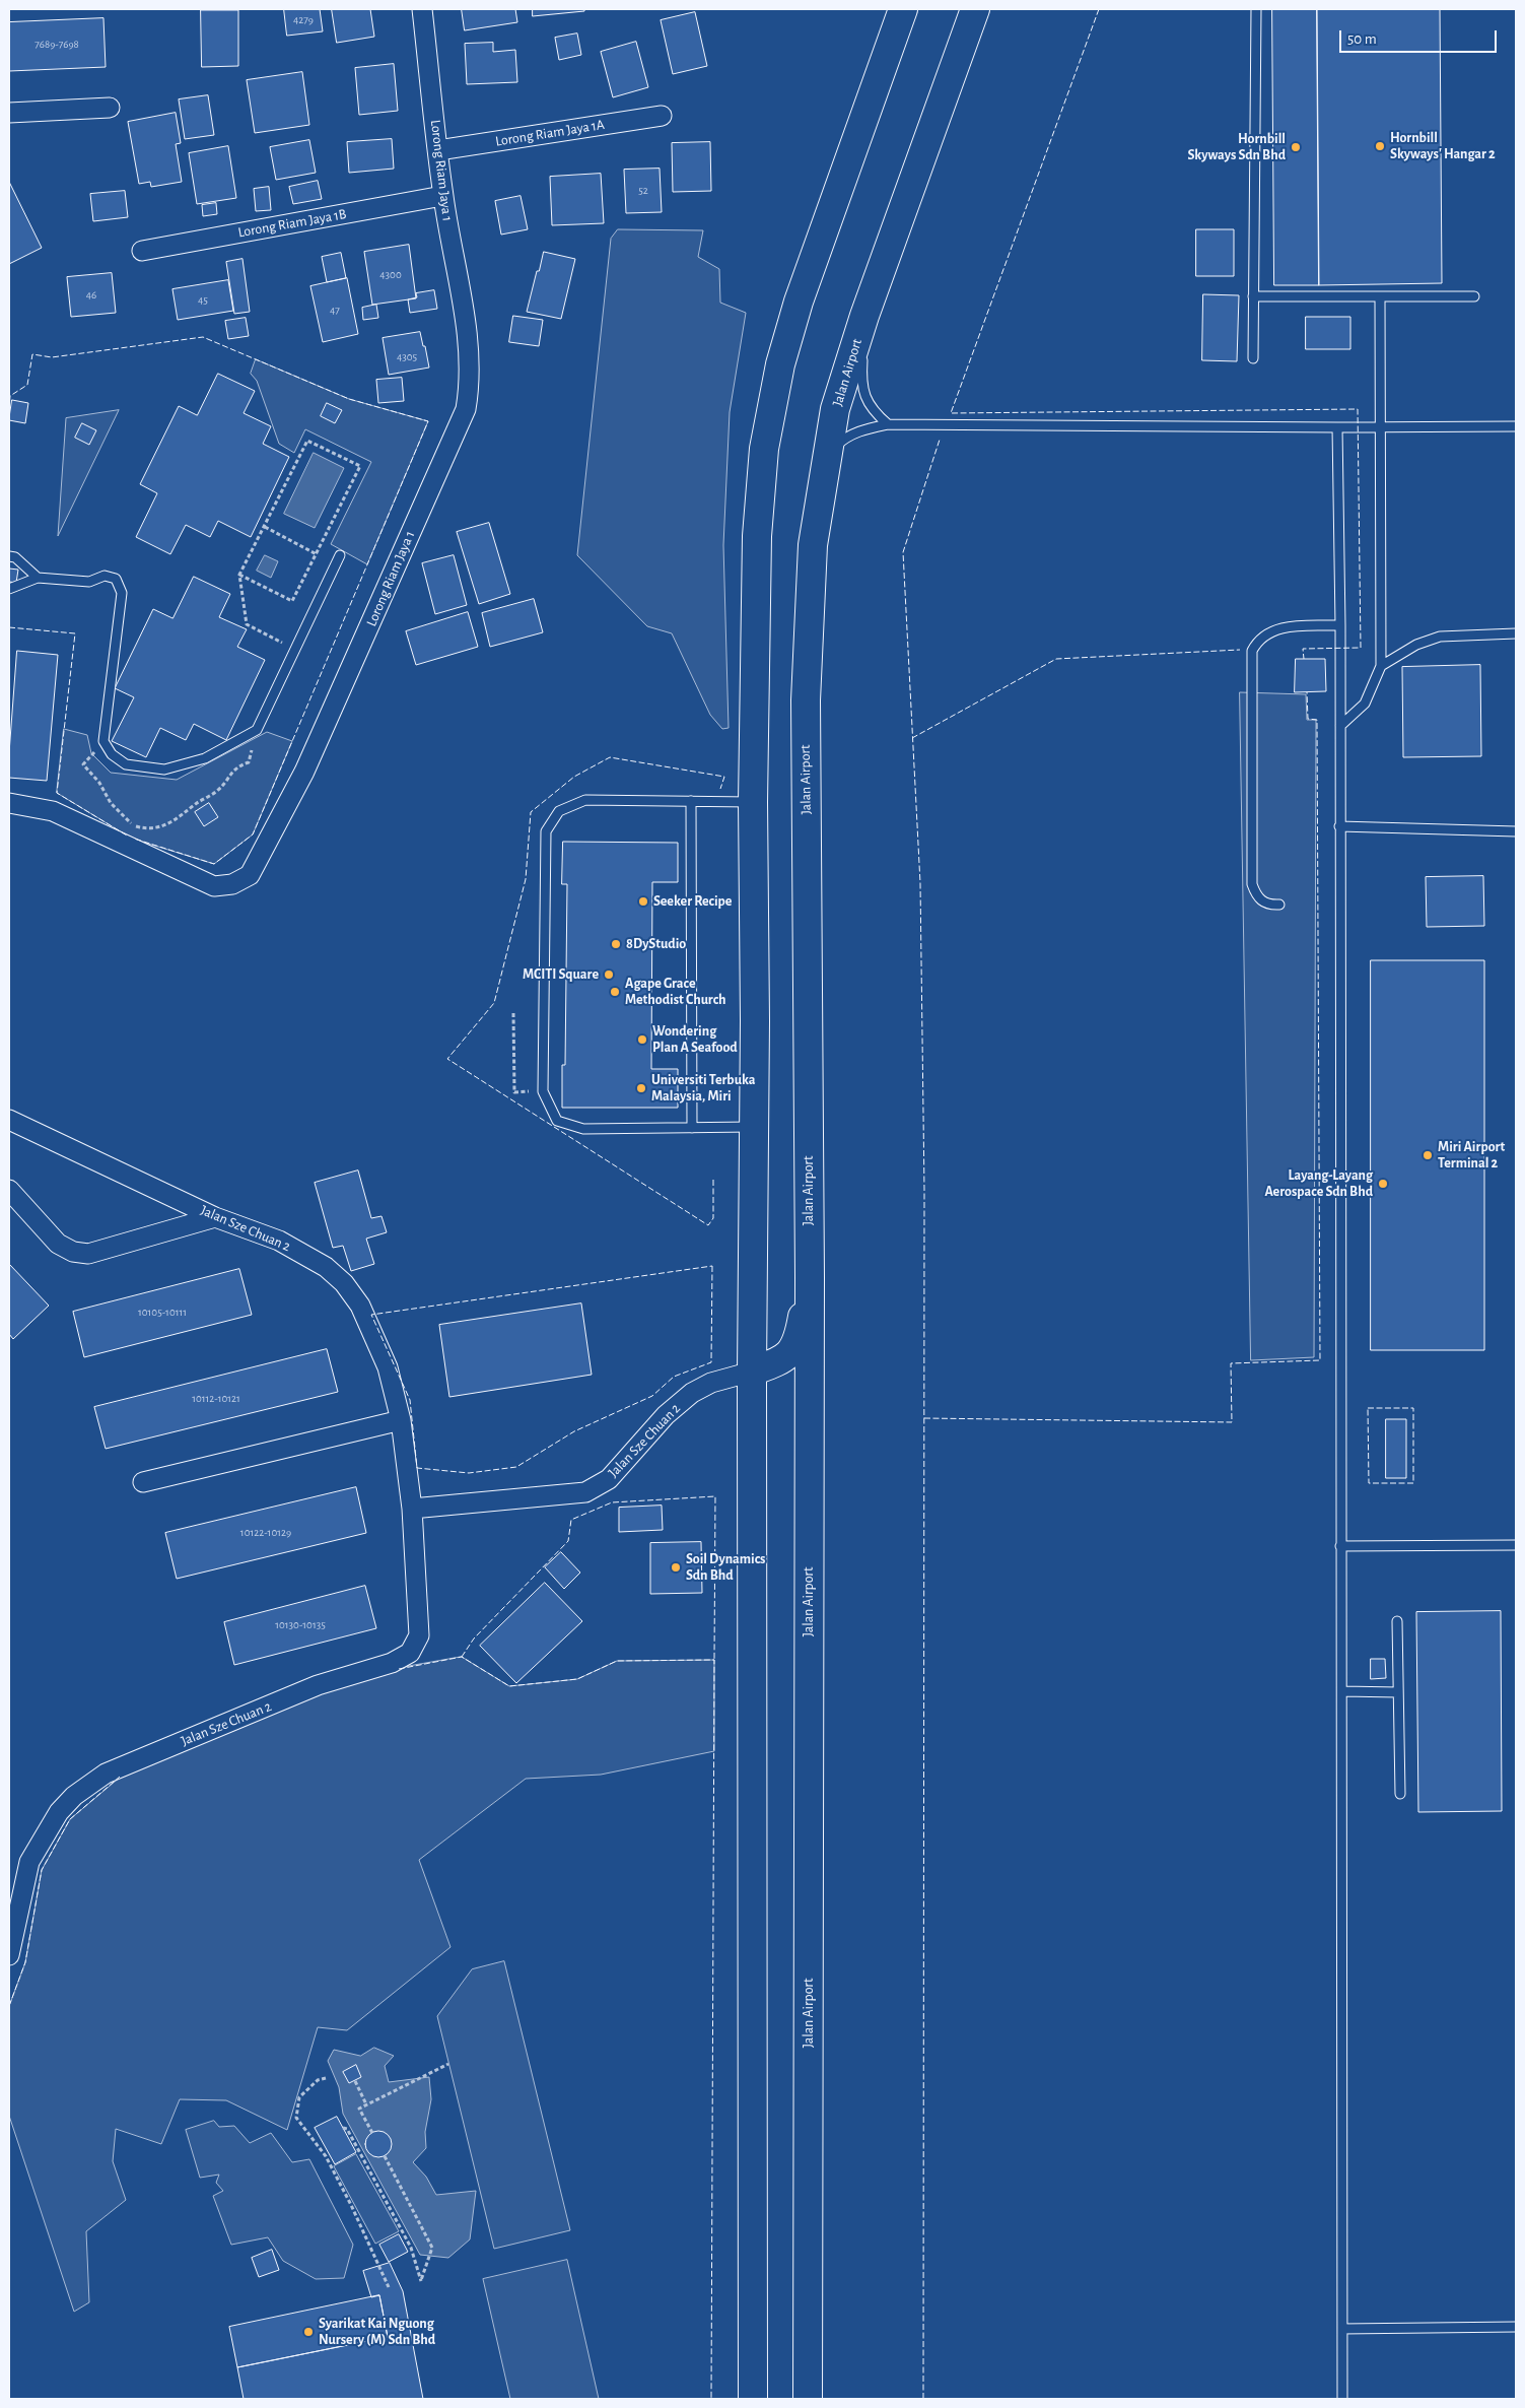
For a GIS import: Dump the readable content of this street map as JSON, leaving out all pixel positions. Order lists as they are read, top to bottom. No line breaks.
{"streets":{"main road":["Jalan Airport"],"street":["Lorong Riam Jaya 1A","Lorong Riam Jaya 1","Lorong Riam Jaya 1B","Jalan Sze Chuan 2"]},"crossings":[["Lorong Riam Jaya 1A","Lorong Riam Jaya 1"],["Lorong Riam Jaya 1","Lorong Riam Jaya 1B"]],"places":["Hornbill Skyways' Hangar 2","Hornbill Skyways Sdn Bhd","Seeker Recipe","8DyStudio","MCITI Square","Agape Grace Methodist Church","Wondering Plan A Seafood","Universiti Terbuka Malaysia, Miri","Miri Airport Terminal 2","Layang-Layang Aerospace Sdn Bhd","Soil Dynamics Sdn Bhd","Syarikat Kai Nguong Nursery (M) Sdn Bhd"],"house_numbers":["4279","7689-7698","52","4300","46","45","47","4305","10105-10111","10112-10121","10122-10129","10130-10135"],"scale_bar":"50 m"}
